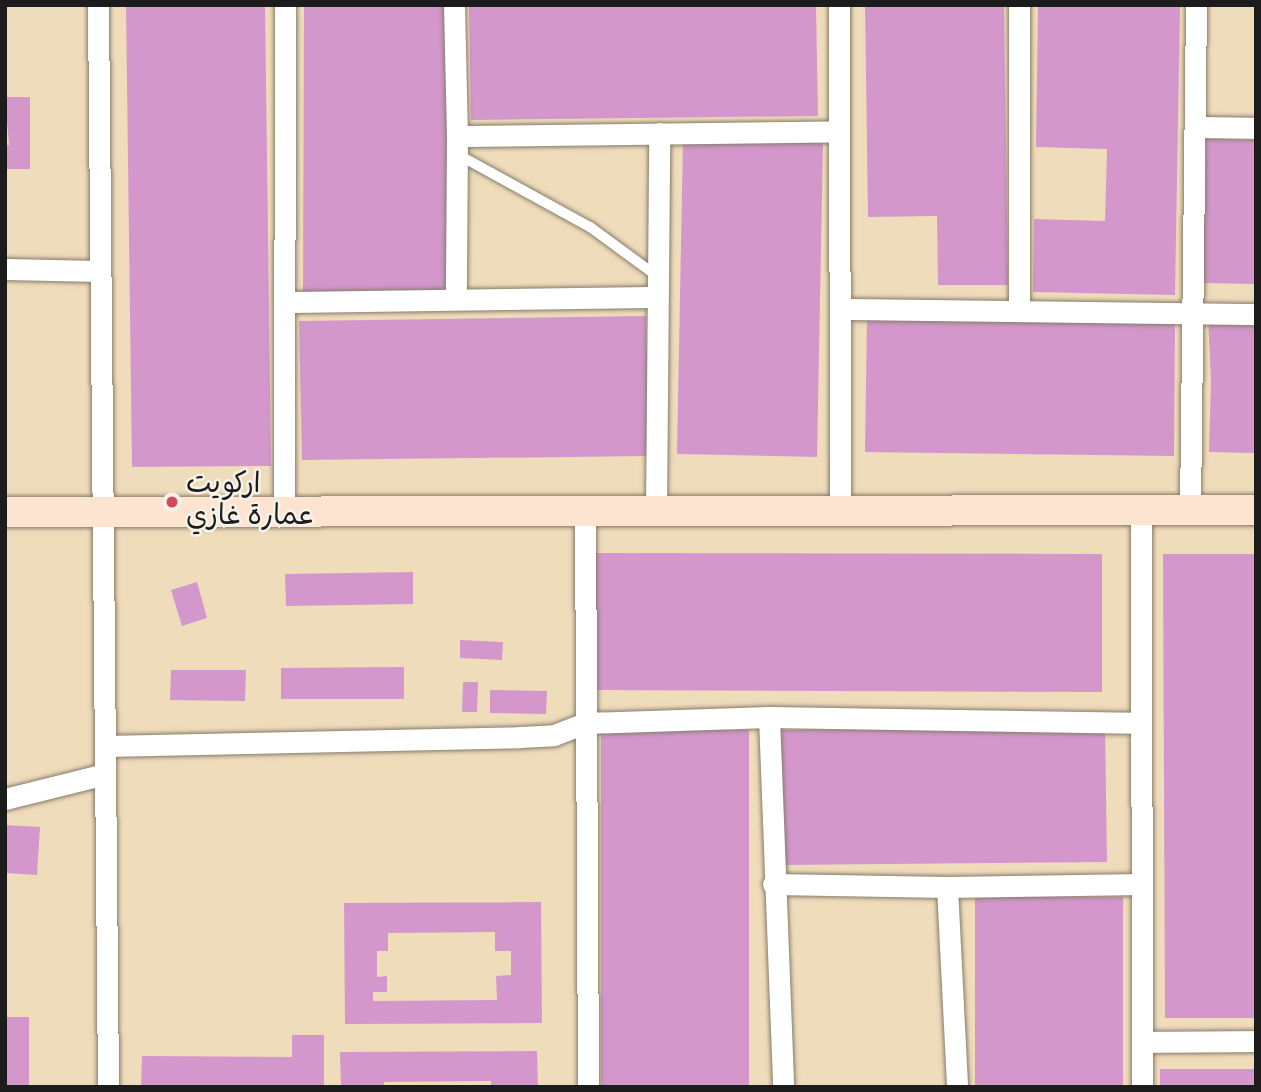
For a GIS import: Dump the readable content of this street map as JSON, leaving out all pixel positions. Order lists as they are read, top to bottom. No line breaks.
{"places":["اركويت عمارة غازي"]}
